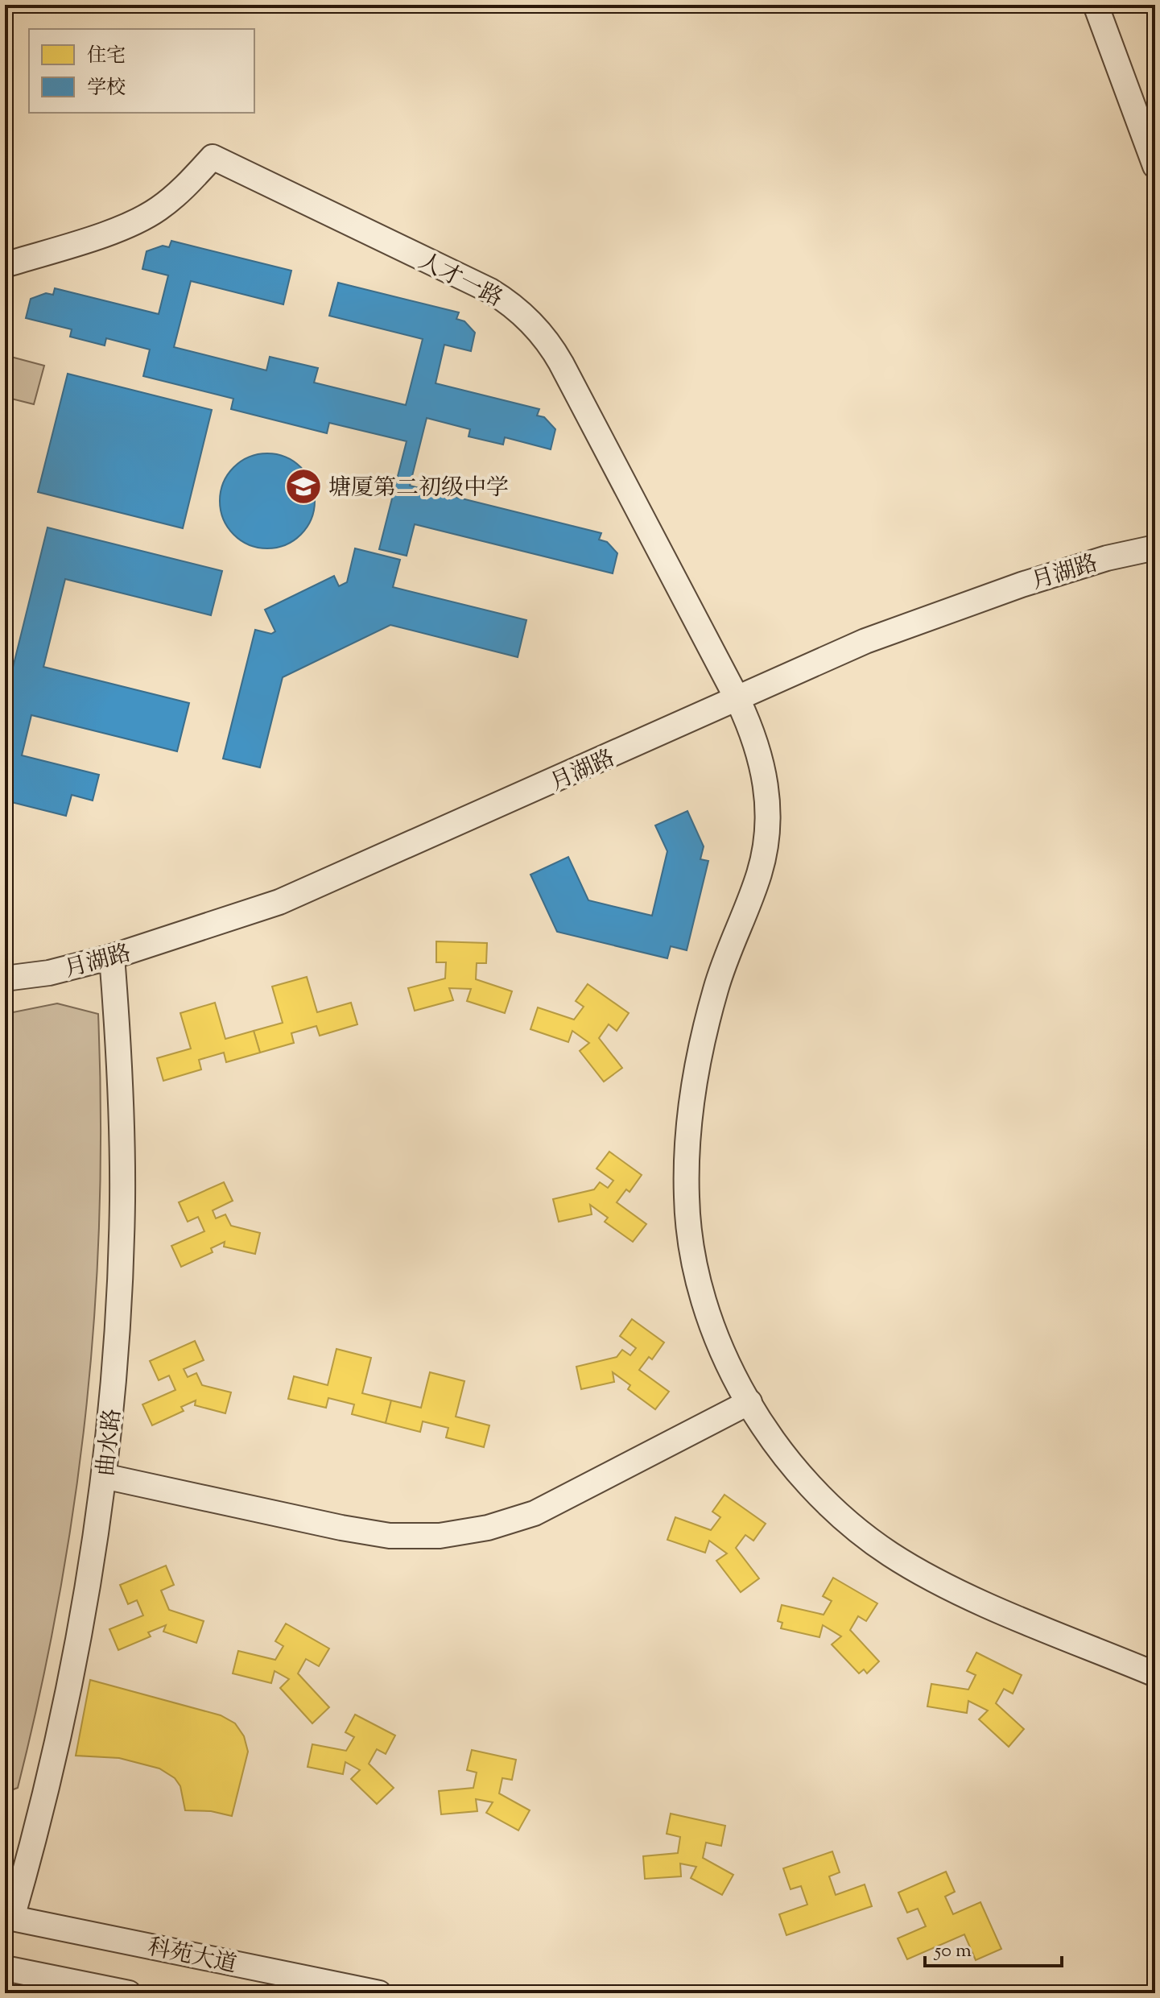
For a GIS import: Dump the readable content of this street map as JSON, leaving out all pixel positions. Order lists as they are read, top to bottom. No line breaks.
{"streets":{"street":["人才一路","月湖路","曲水路","科苑大道"]},"crossings":[["人才一路","月湖路"],["月湖路","曲水路"],["曲水路","科苑大道"]],"places":{"school or university":["塘厦第二初级中学"]},"legend":["住宅","学校"],"scale_bar":"50 m"}
